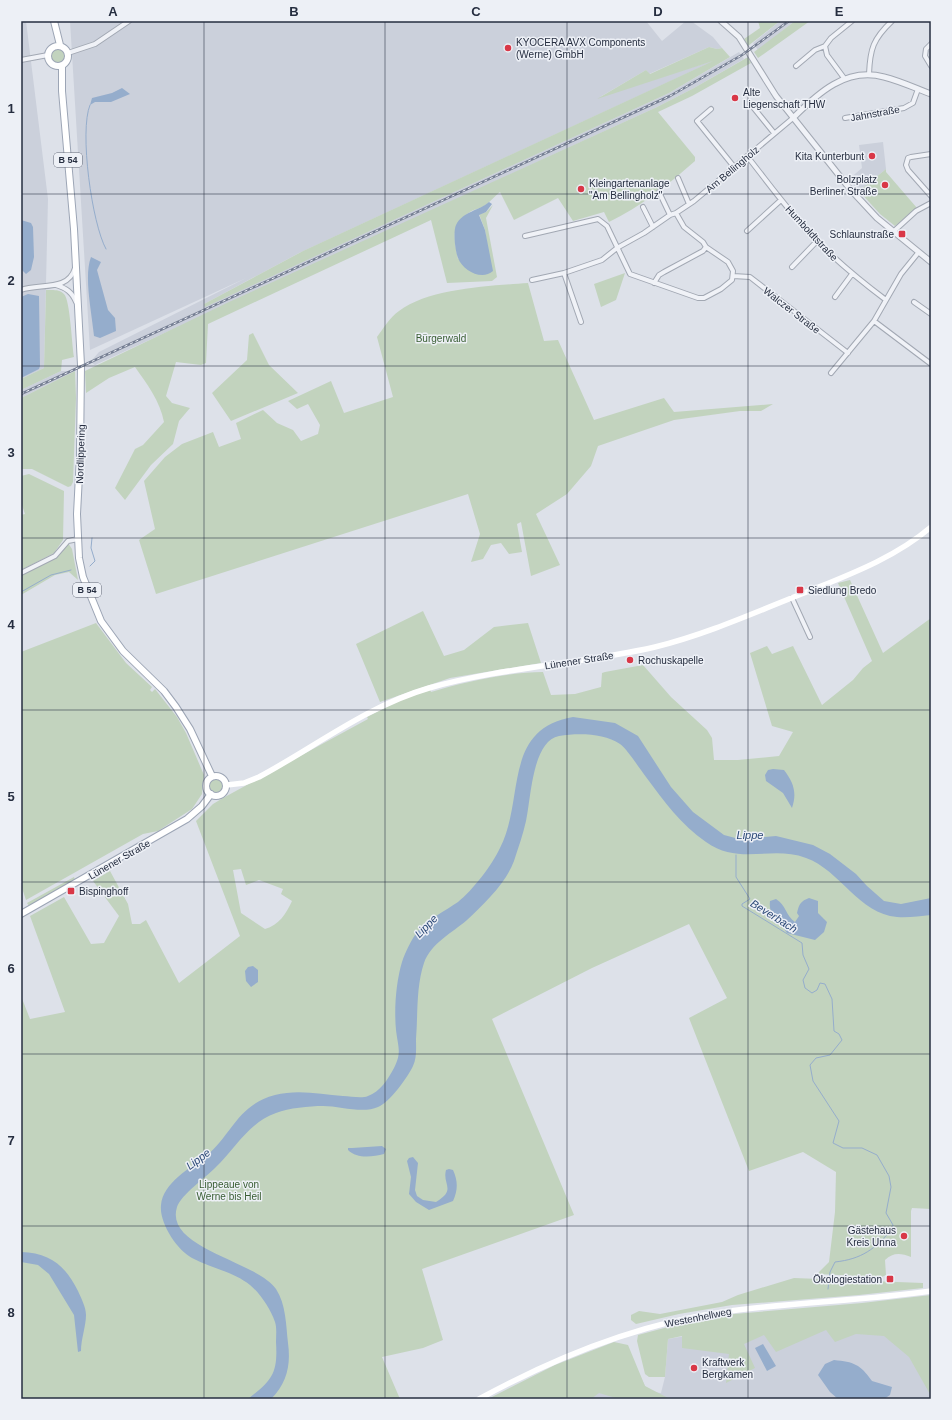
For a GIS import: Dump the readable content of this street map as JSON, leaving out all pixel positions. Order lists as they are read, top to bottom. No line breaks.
{"streets":{"main road":["B 54","Nordlippering","Lünener Straße","Westenhellweg"],"street":["Jahnstraße","Am Bellingholz","Humboldtstraße","Walczer Straße"]},"crossings":[["Am Bellingholz","Humboldtstraße"],["Nordlippering","Lünener Straße"]],"water":["Lippe","Beverbach"],"parks":["Bürgerwald","Lippeaue von Werne bis Heil"],"places":{"other":["KYOCERA AVX Components (Werne) GmbH","Alte Liegenschaft THW","Kita Kunterbunt","Bolzplatz Berliner Straße","Kleingartenanlage \"Am Bellingholz\"","Rochuskapelle","Gästehaus Kreis Unna","Kraftwerk Bergkamen"],"transit":["Schlaunstraße","Siedlung Bredo","Bispinghoff","Ökologiestation"]},"grid":{"columns":["A","B","C","D","E"],"rows":["1","2","3","4","5","6","7","8"]}}
